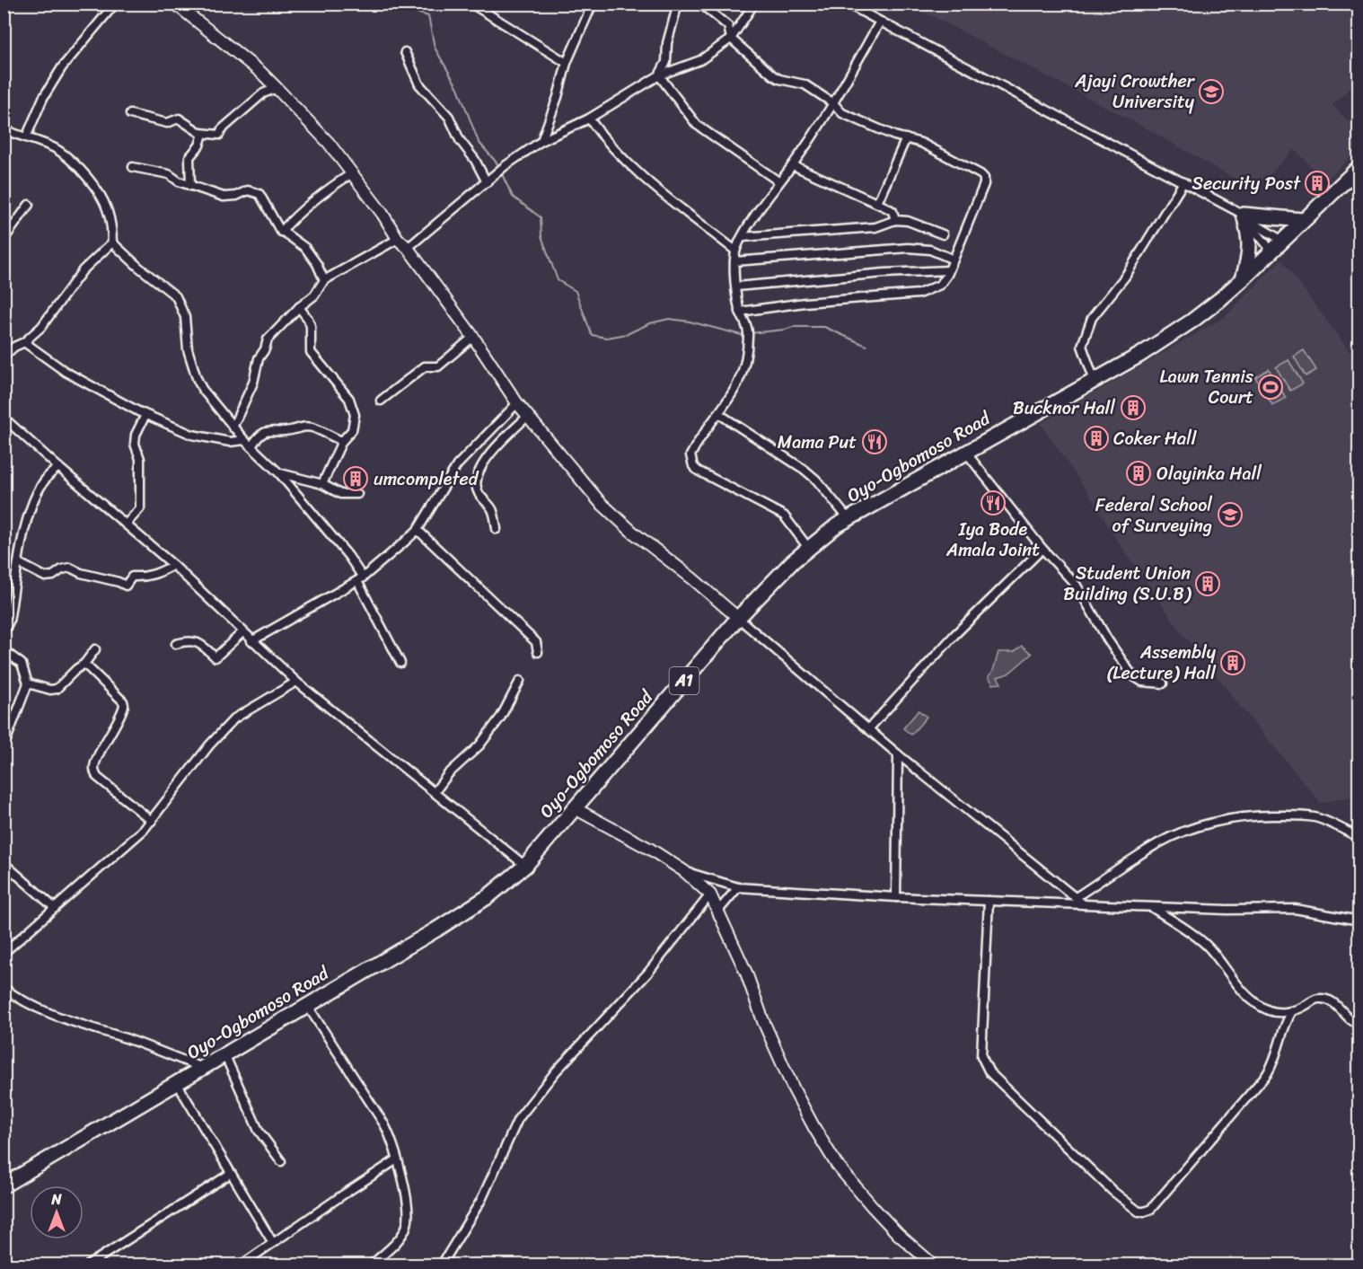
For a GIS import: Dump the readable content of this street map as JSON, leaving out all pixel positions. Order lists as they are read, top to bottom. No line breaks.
{"streets":{"highway":["Oyo-Ogbomoso Road","A1"]},"places":{"school or university":["Ajayi Crowther University","Federal School of Surveying"],"building":["Security Post","Bucknor Hall","Coker Hall","Olayinka Hall","umcompleted","Student Union Building (S.U.B)","Assembly (Lecture) Hall"],"sports":["Lawn Tennis Court"],"restaurant":["Mama Put","Iya Bode Amala Joint"]},"north":"top"}
